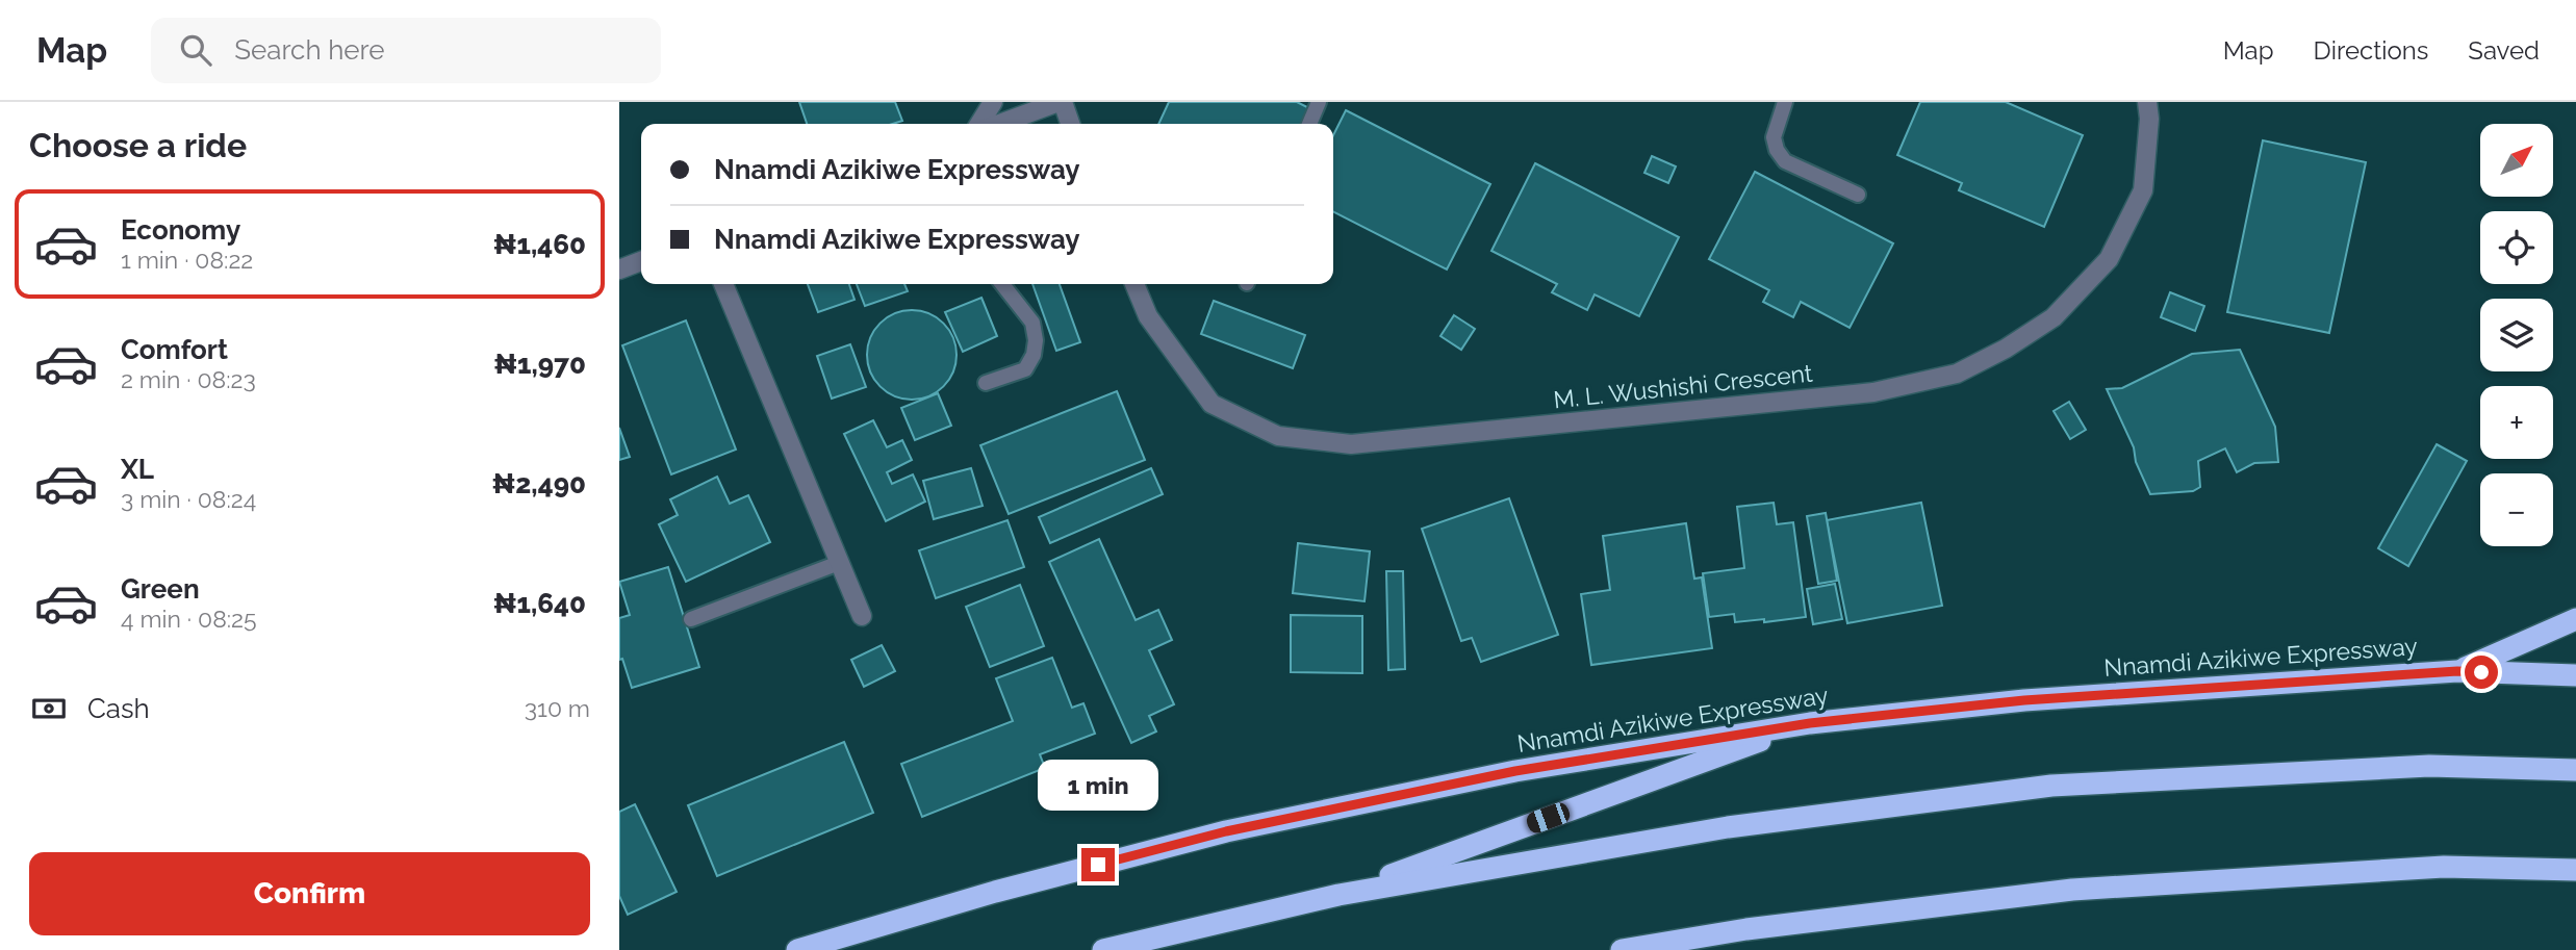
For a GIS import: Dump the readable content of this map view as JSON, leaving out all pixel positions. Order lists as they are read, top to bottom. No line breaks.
{"streets":{"highway":["Nnamdi Azikiwe Expressway"],"street":["M. L. Wushishi Crescent"]},"north":"top right","page":{"header":"Map","search":"Search here","nav":["Map","Directions","Saved"],"heading":"Choose a ride","map_buttons":["+","−"],"banner":["Nnamdi Azikiwe Expressway","Nnamdi Azikiwe Expressway"],"list":[{"name":"Economy","note":"1 min · 08:22","value":"₦1,460"},{"name":"Comfort","note":"2 min · 08:23","value":"₦1,970"},{"name":"XL","note":"3 min · 08:24","value":"₦2,490"},{"name":"Green","note":"4 min · 08:25","value":"₦1,640"}],"pay":["Cash","310 m"],"bubble":"1 min","buttons":"Confirm"}}
